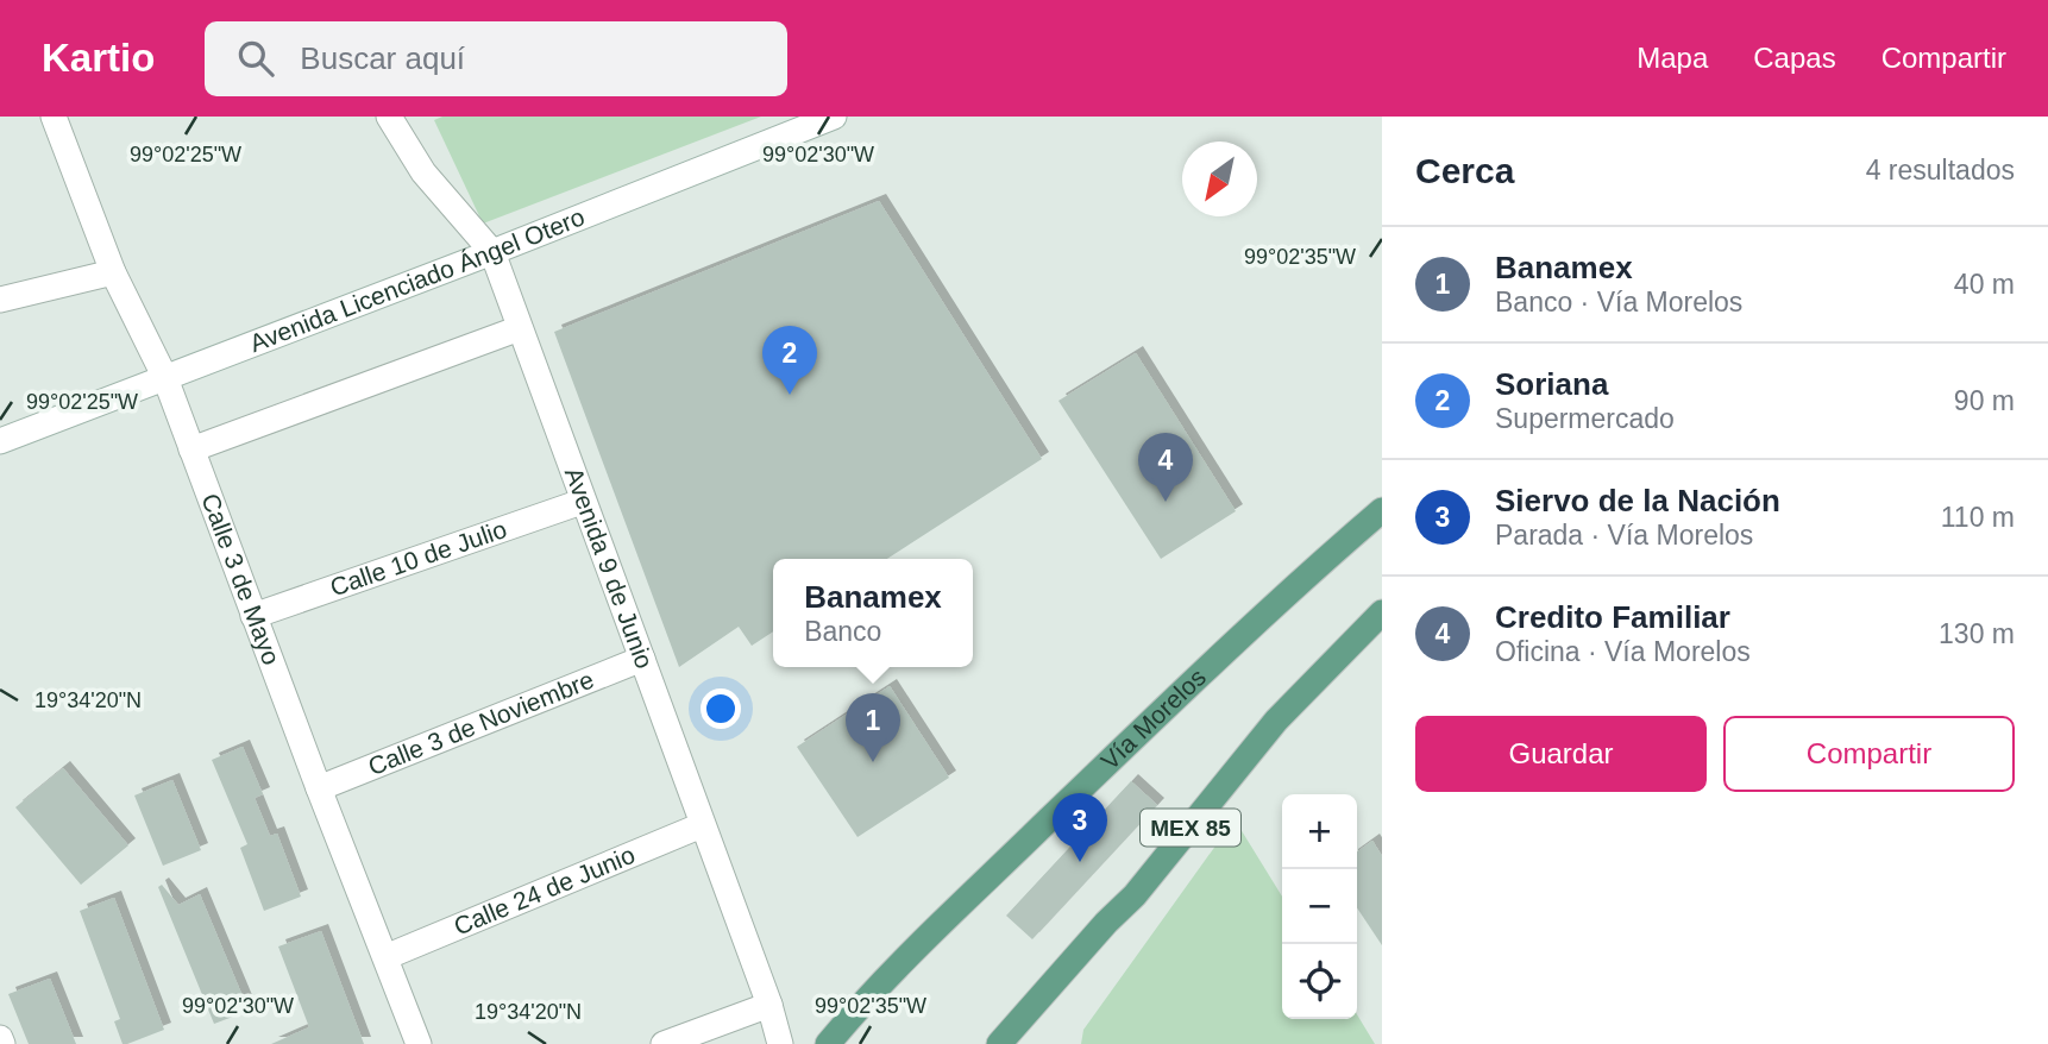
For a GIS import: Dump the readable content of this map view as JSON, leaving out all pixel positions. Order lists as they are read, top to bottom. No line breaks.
{"streets":{"main road":["Vía Morelos","MEX 85"],"street":["Avenida Licenciado Ángel Otero","Calle 10 de Julio","Avenida 9 de Junio","Calle 3 de Mayo","Calle 3 de Noviembre","Calle 24 de Junio"]},"crossings":[["Avenida Licenciado Ángel Otero","Avenida 9 de Junio"],["Avenida Licenciado Ángel Otero","Calle 3 de Mayo"],["Calle 10 de Julio","Avenida 9 de Junio"],["Calle 10 de Julio","Calle 3 de Mayo"],["Avenida 9 de Junio","Calle 3 de Noviembre"],["Avenida 9 de Junio","Calle 24 de Junio"],["Calle 3 de Mayo","Calle 3 de Noviembre"],["Calle 3 de Mayo","Calle 24 de Junio"]],"north":"bottom left","page":{"header":"Kartio","search":"Buscar aquí","nav":["Mapa","Capas","Compartir"],"heading":["Cerca","4 resultados"],"list":[{"mark":"1","name":"Banamex","note":"Banco · Vía Morelos","value":"40 m"},{"mark":"2","name":"Soriana","note":"Supermercado","value":"90 m"},{"mark":"3","name":"Siervo de la Nación","note":"Parada · Vía Morelos","value":"110 m"},{"mark":"4","name":"Credito Familiar","note":"Oficina · Vía Morelos","value":"130 m"}],"pins":["2","4","1","3"],"popup":["Banamex","Banco"],"buttons":["Guardar","Compartir"],"map_buttons":["+","−"]},"coordinates":["99°02'30\"W","99°02'25\"W","99°02'35\"W","19°34'20\"N"]}
